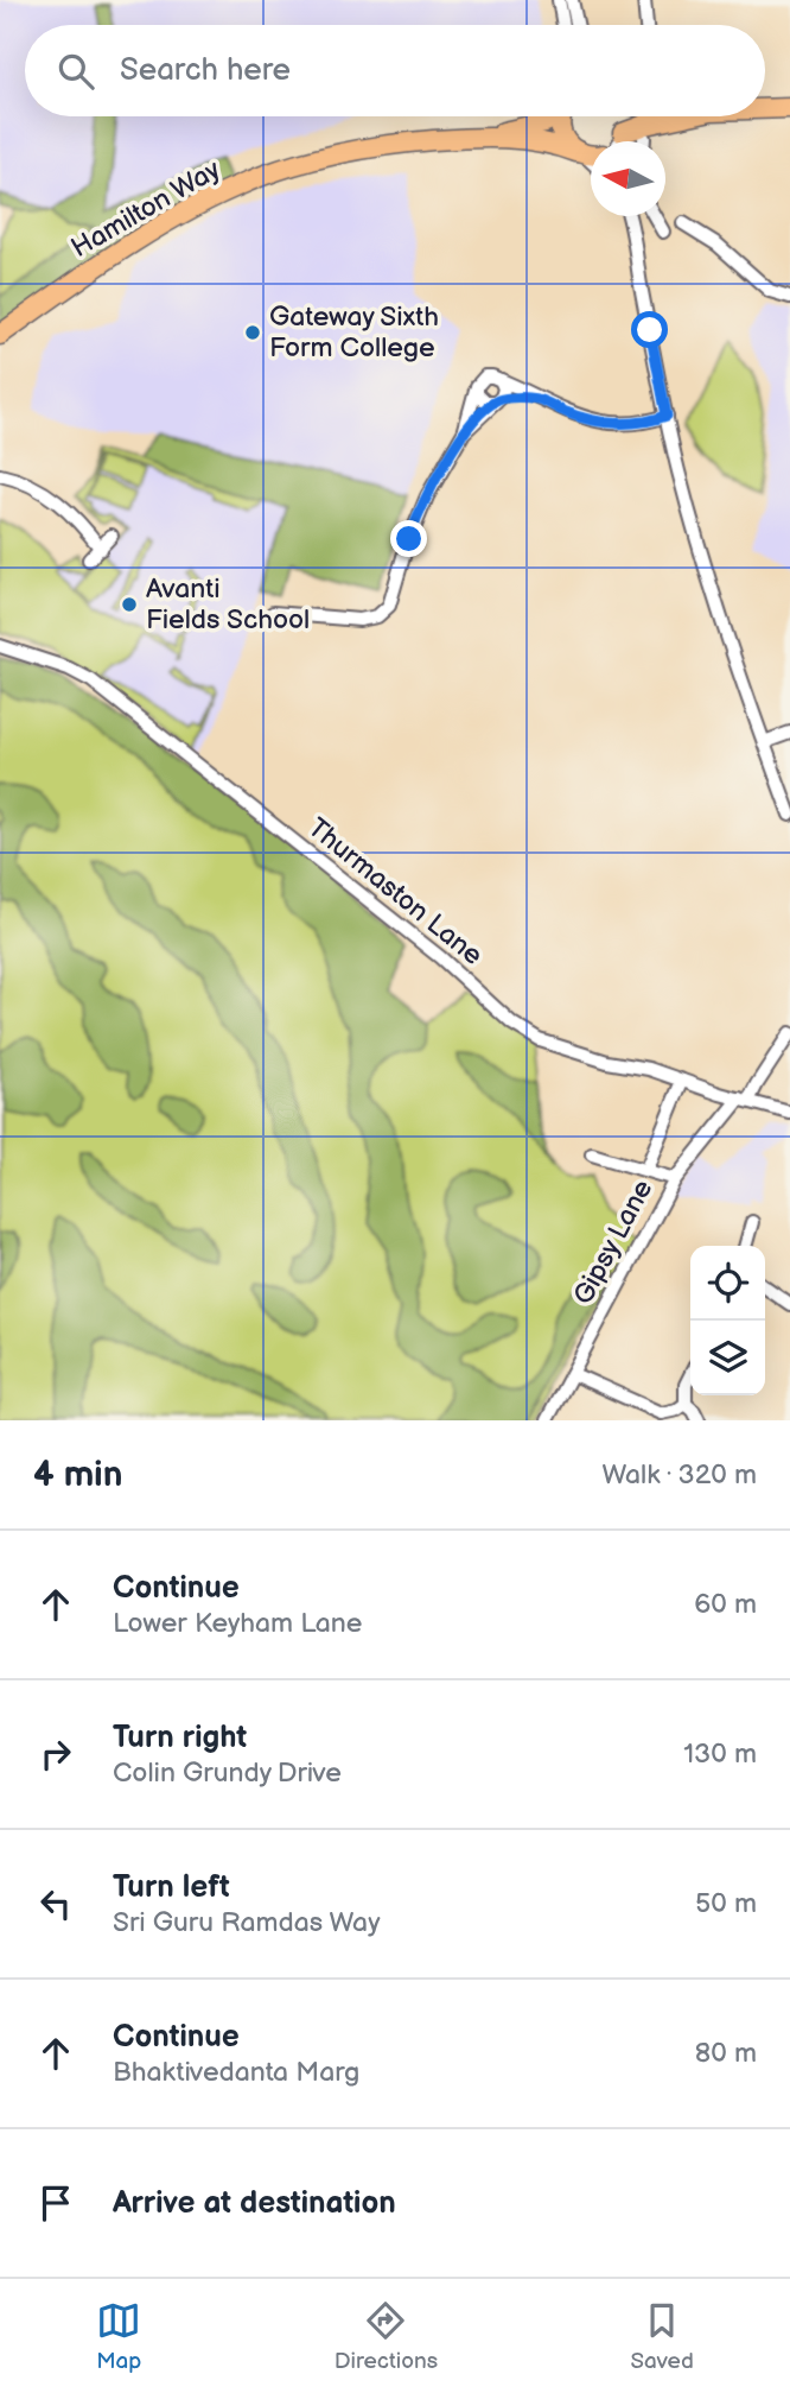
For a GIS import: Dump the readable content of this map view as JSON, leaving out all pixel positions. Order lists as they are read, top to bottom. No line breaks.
{"streets":{"highway":["Hamilton Way"],"street":["Thurmaston Lane","Gipsy Lane"]},"crossings":[["Thurmaston Lane","Gipsy Lane"]],"places":["Gateway Sixth Form College","Avanti Fields School"],"north":"left","page":{"search":"Search here","heading":["4 min","Walk · 320 m"],"list":[["Continue","Lower Keyham Lane","60 m"],["Turn right","Colin Grundy Drive","130 m"],["Turn left","Sri Guru Ramdas Way","50 m"],["Continue","Bhaktivedanta Marg","80 m"],"Arrive at destination"],"nav":["Map","Directions","Saved"]}}
